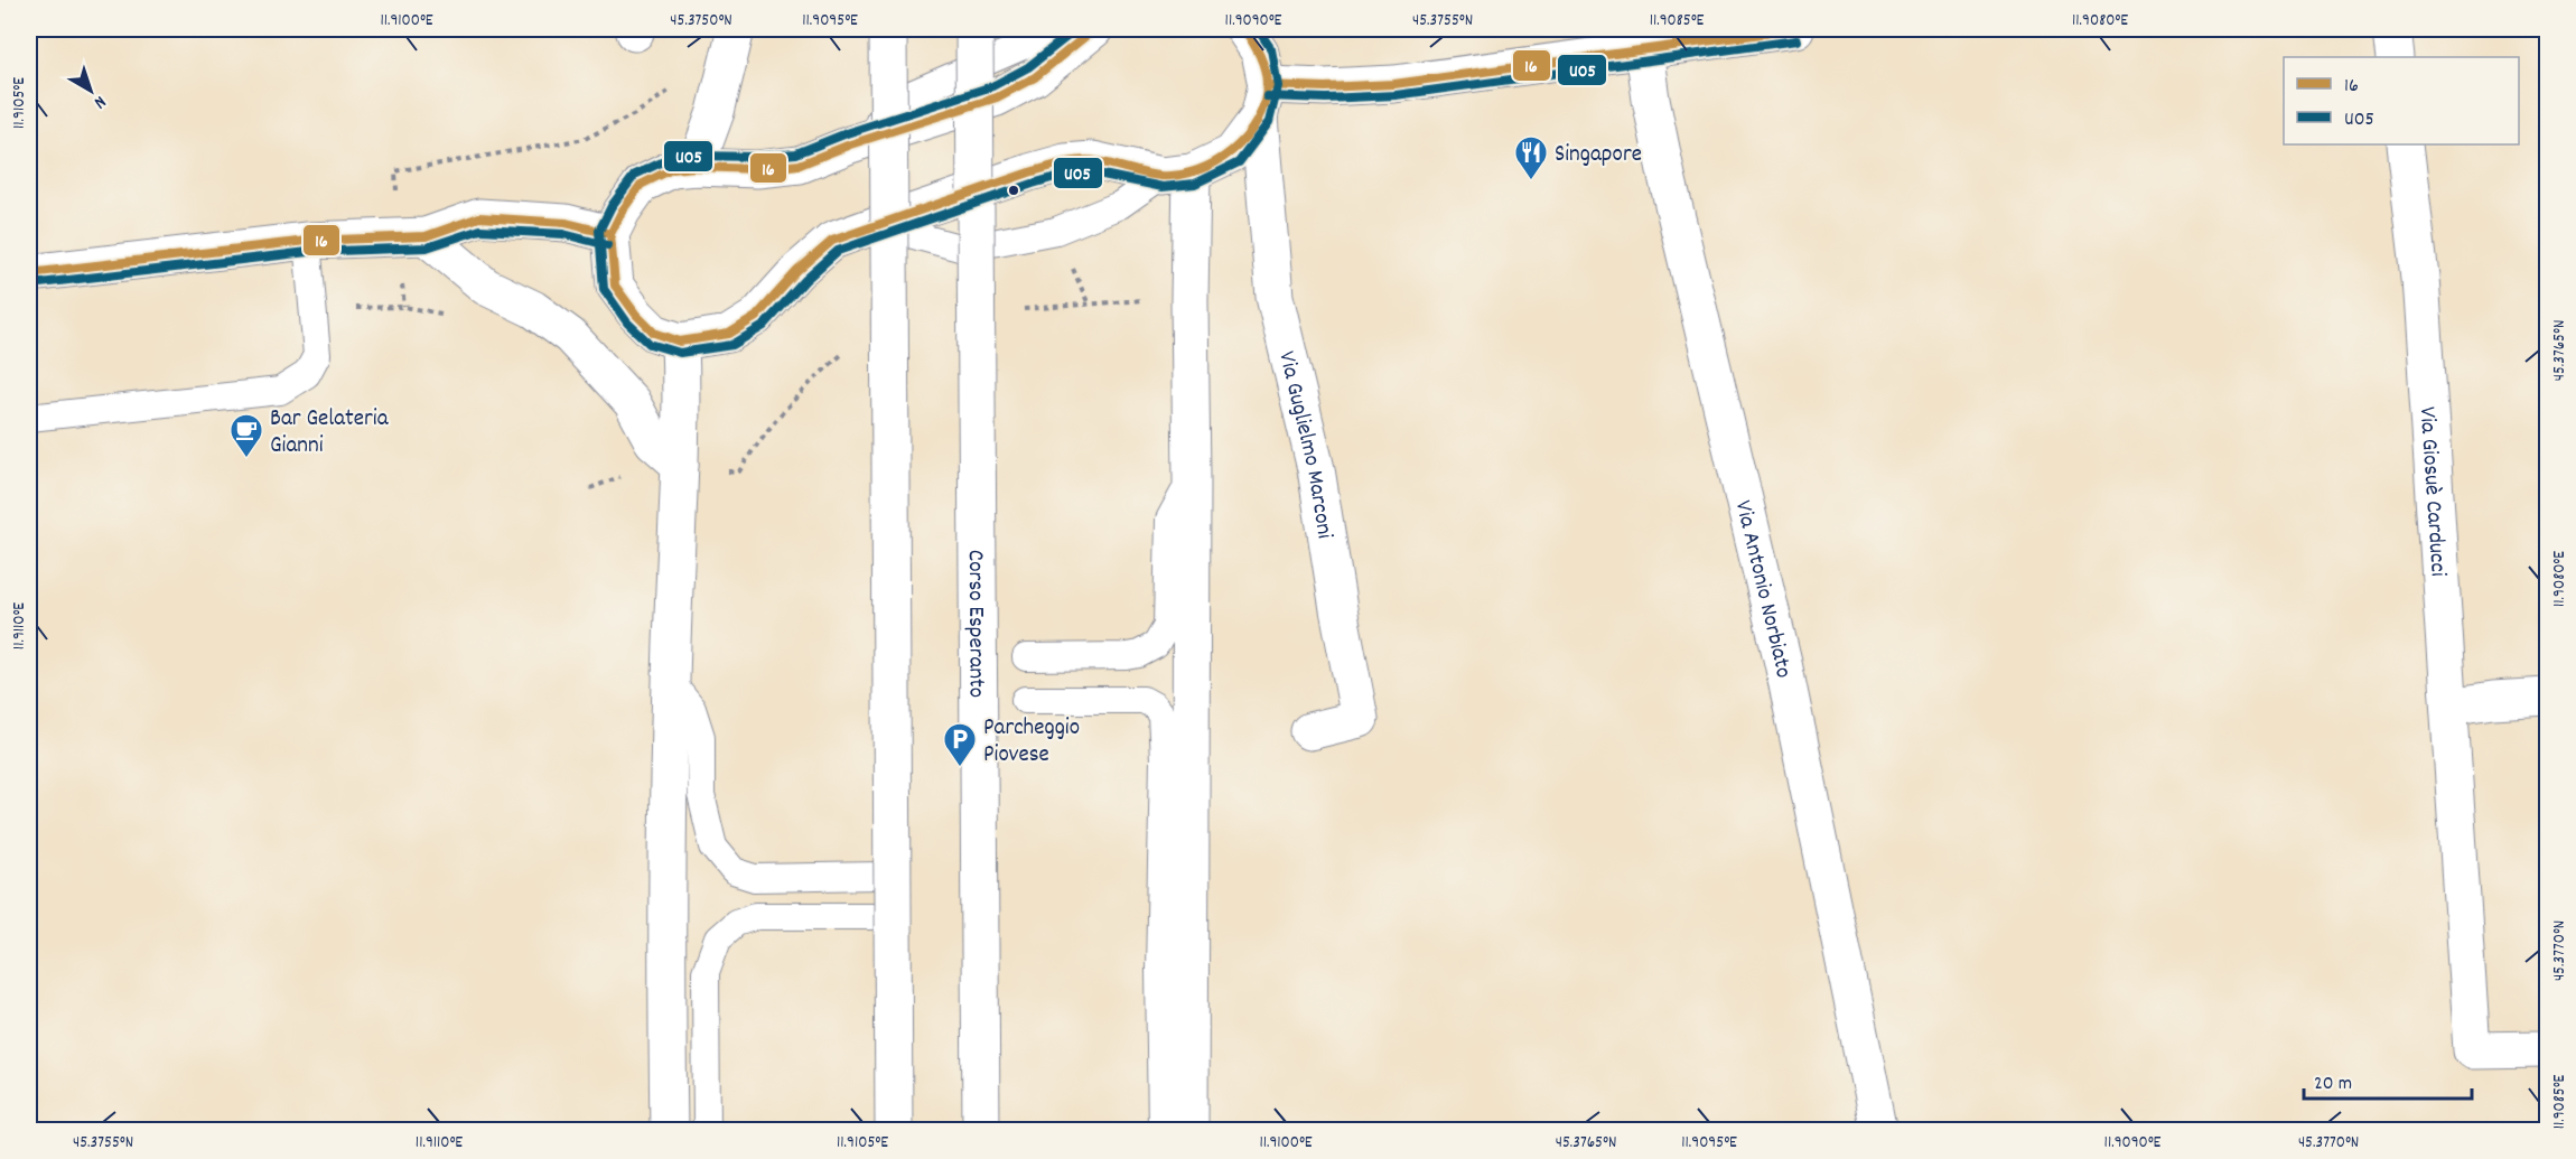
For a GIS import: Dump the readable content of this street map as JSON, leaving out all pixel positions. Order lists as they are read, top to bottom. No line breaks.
{"streets":{"main road":["Via Guglielmo Marconi","Via Giosuè Carducci","Via Antonio Norbiato","Corso Esperanto"]},"places":{"restaurant":["Singapore"],"cafe":["Bar Gelateria Gianni"],"parking":["Parcheggio Piovese"]},"lines":["transit line 16","transit line U05"],"legend":["16","U05"],"scale_bar":"20 m","north":"bottom right","coordinates":["11.9100°E","45.3750°N","11.9095°E","11.9090°E","45.3755°N","11.9085°E","11.9080°E","11.9105°E","45.3765°N","11.9110°E","45.3770°N"]}
